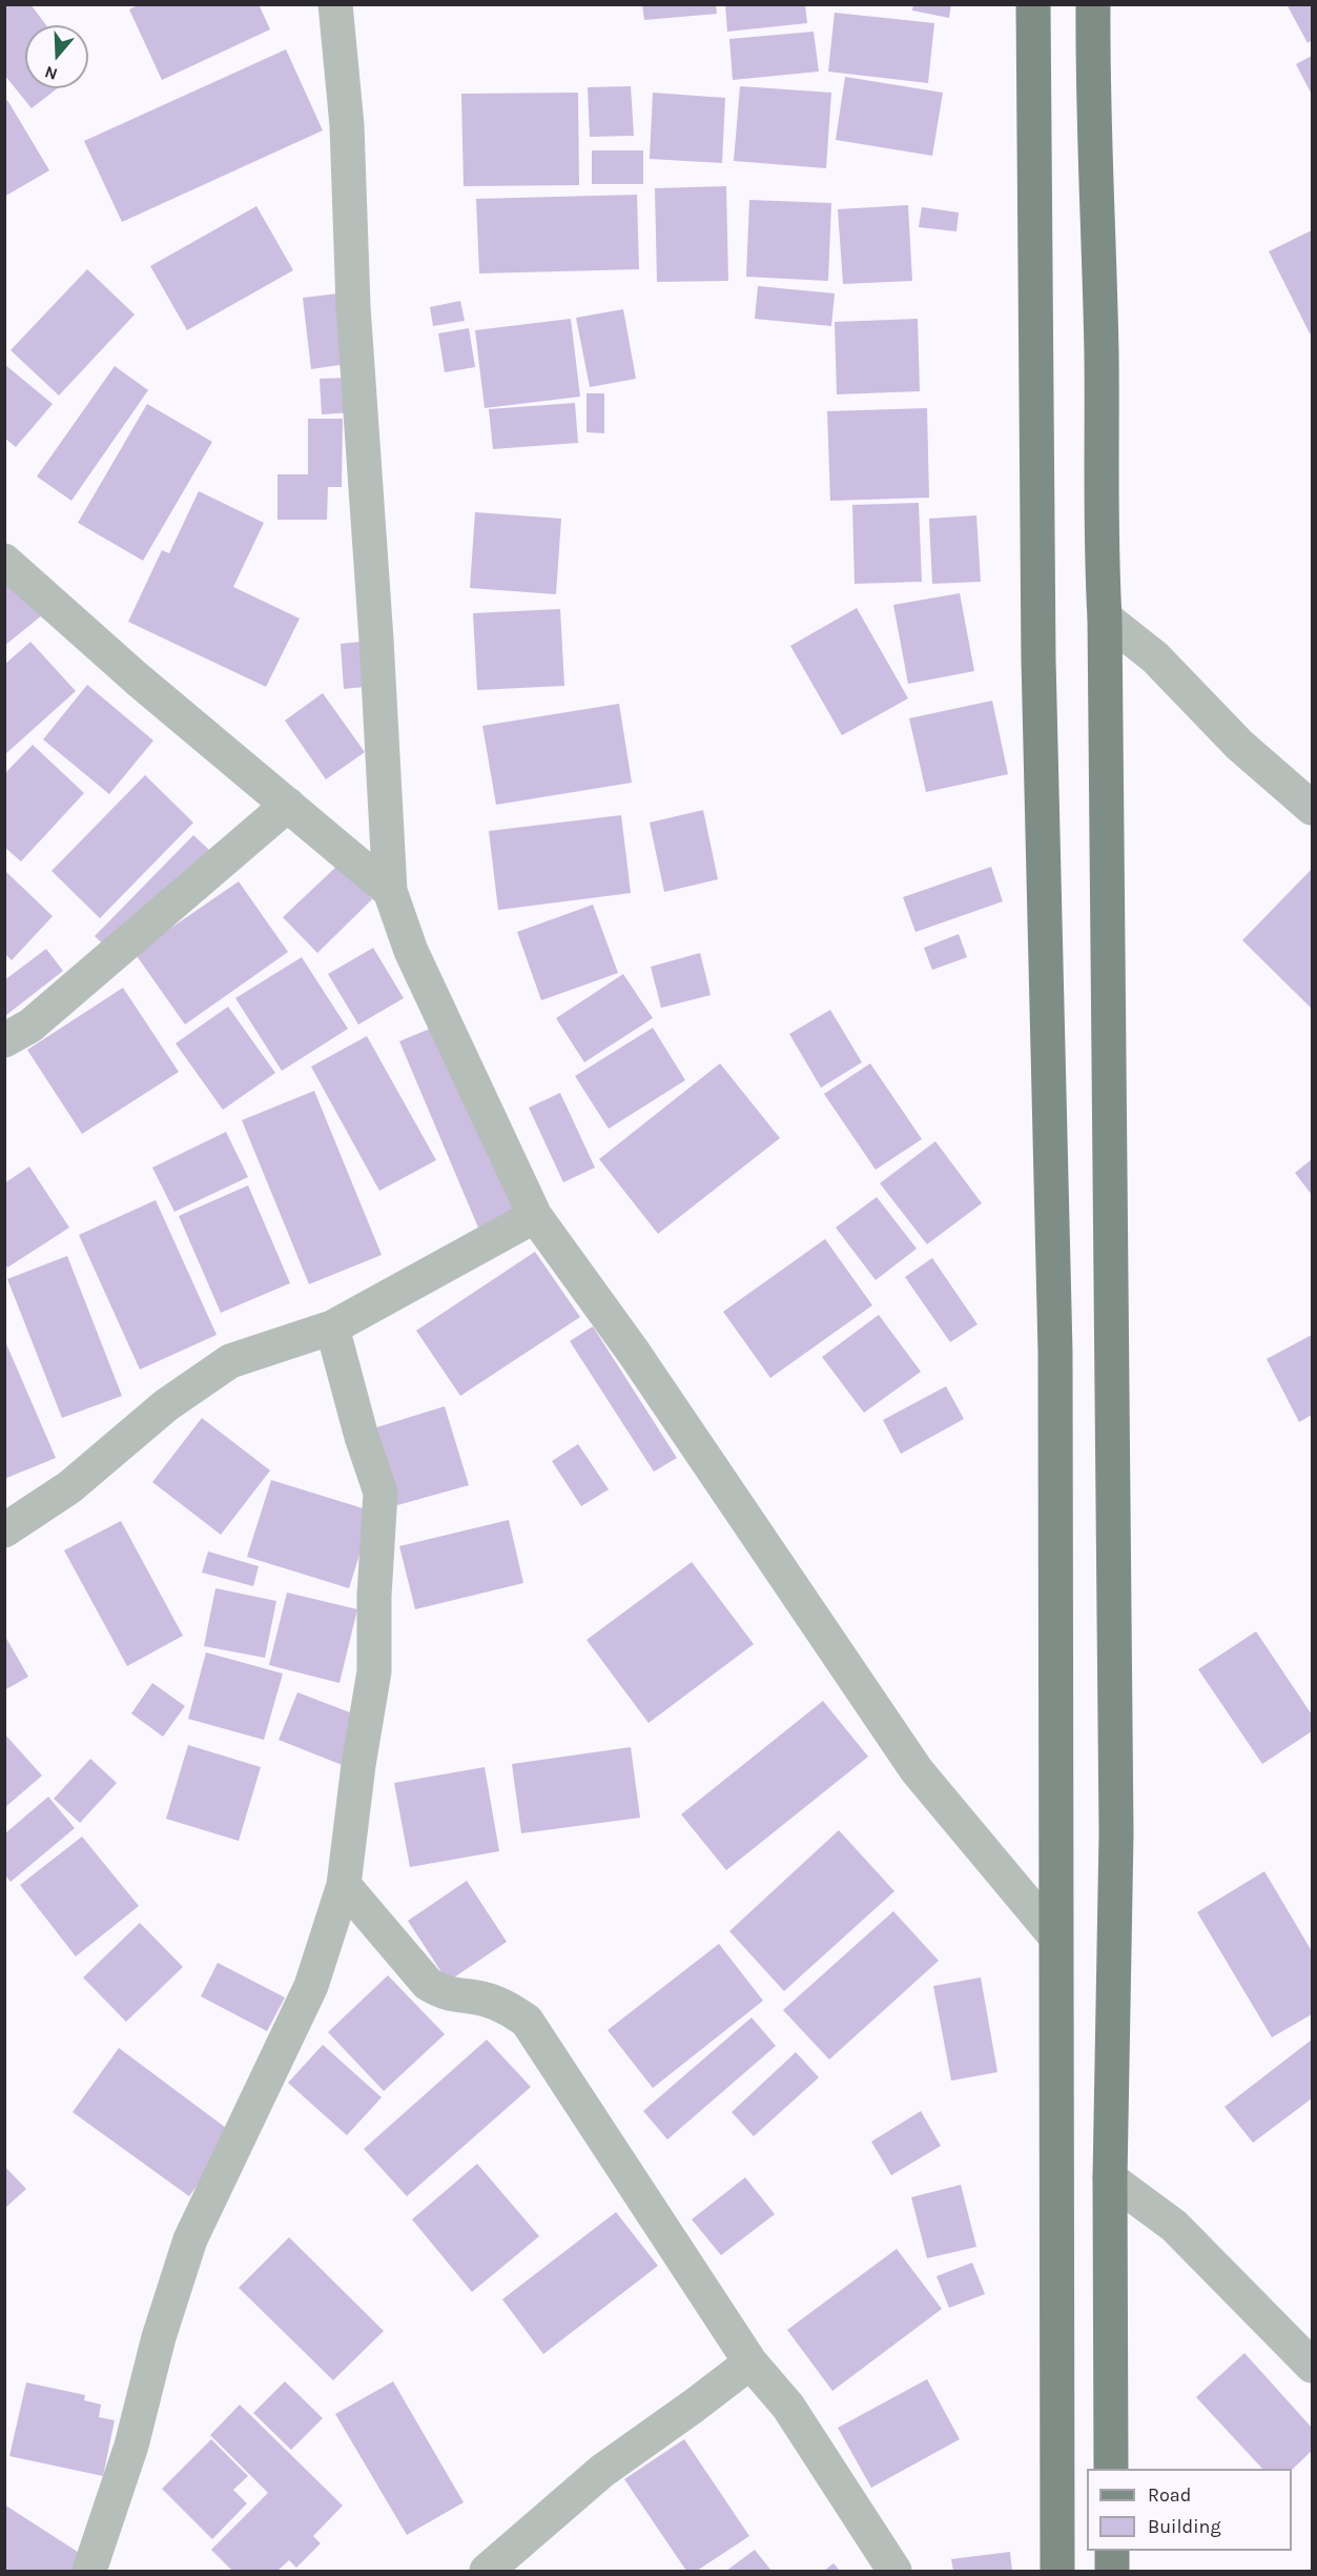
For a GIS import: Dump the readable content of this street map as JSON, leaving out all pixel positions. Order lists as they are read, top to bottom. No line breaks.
{"legend":["Road","Building"],"north":"bottom"}
